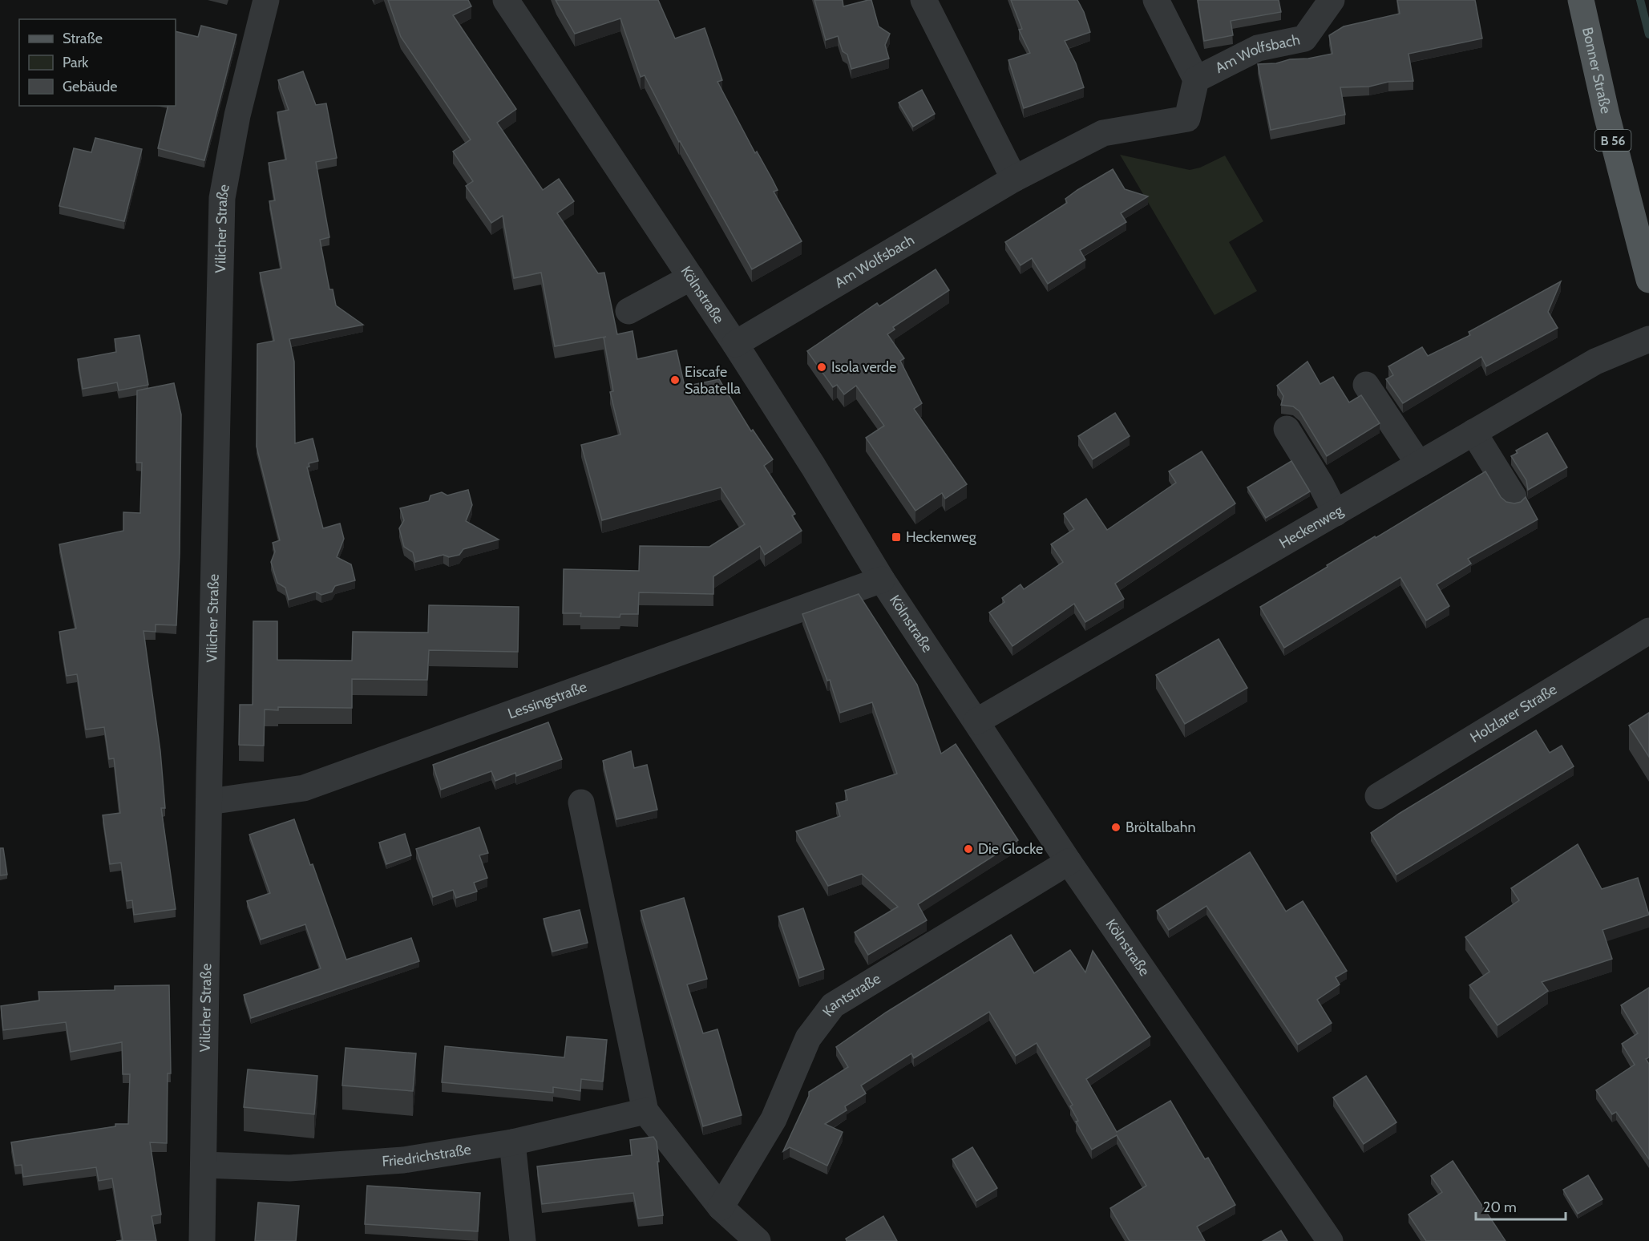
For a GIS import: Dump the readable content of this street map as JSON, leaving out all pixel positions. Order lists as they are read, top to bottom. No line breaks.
{"streets":{"main road":["Bonner Straße","B 56"],"street":["Am Wolfsbach","Vilicher Straße","Kölnstraße","Heckenweg","Lessingstraße","Holzlarer Straße","Kantstraße","Friedrichstraße"]},"crossings":[["Am Wolfsbach","Kölnstraße"],["Vilicher Straße","Lessingstraße"],["Vilicher Straße","Friedrichstraße"],["Kölnstraße","Heckenweg"],["Kölnstraße","Lessingstraße"],["Kölnstraße","Kantstraße"]],"places":{"other":["Isola verde","Eiscafe Sabatella","Bröltalbahn","Die Glocke"],"transit":["Heckenweg"]},"legend":["Straße","Park","Gebäude"],"scale_bar":"20 m"}
